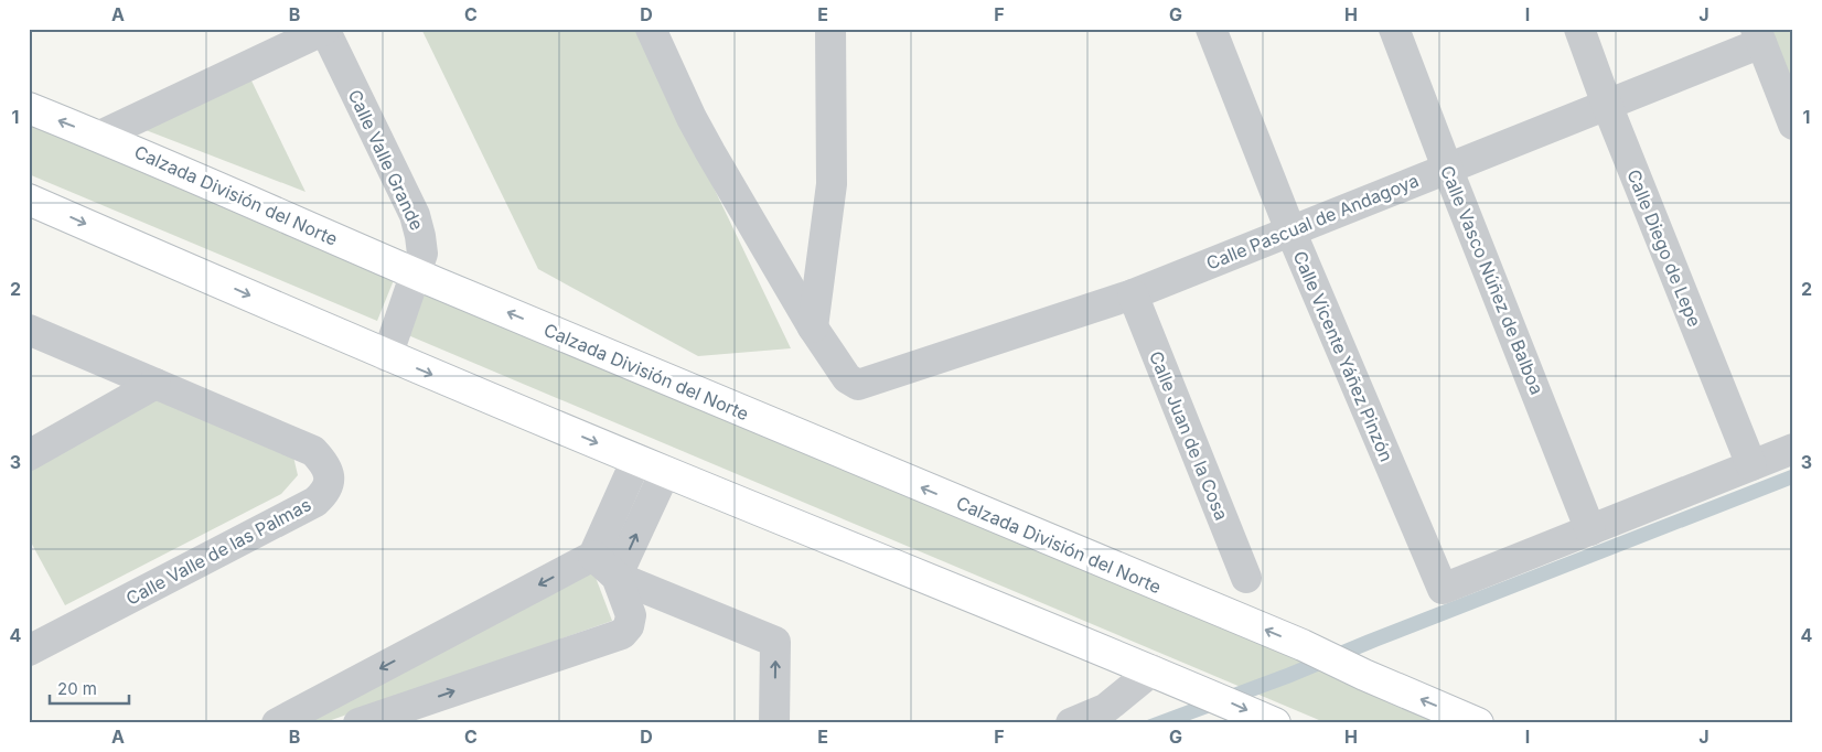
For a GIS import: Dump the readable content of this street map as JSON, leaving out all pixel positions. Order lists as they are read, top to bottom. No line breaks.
{"streets":{"street":["Calle Valle Grande","Calzada División del Norte","Calle Pascual de Andagoya","Calle Diego de Lepe","Calle Vasco Núñez de Balboa","Calle Vicente Yáñez Pinzón","Calle Juan de la Cosa","Calle Valle de las Palmas"]},"crossings":[["Calle Valle Grande","Calzada División del Norte"],["Calle Pascual de Andagoya","Calle Diego de Lepe"],["Calle Pascual de Andagoya","Calle Vasco Núñez de Balboa"],["Calle Pascual de Andagoya","Calle Vicente Yáñez Pinzón"],["Calle Pascual de Andagoya","Calle Juan de la Cosa"],["Calle Vasco Núñez de Balboa","Calle Vicente Yáñez Pinzón"]],"scale_bar":"20 m","grid":{"columns":["A","B","C","D","E","F","G","H","I","J"],"rows":["1","2","3","4"]}}
